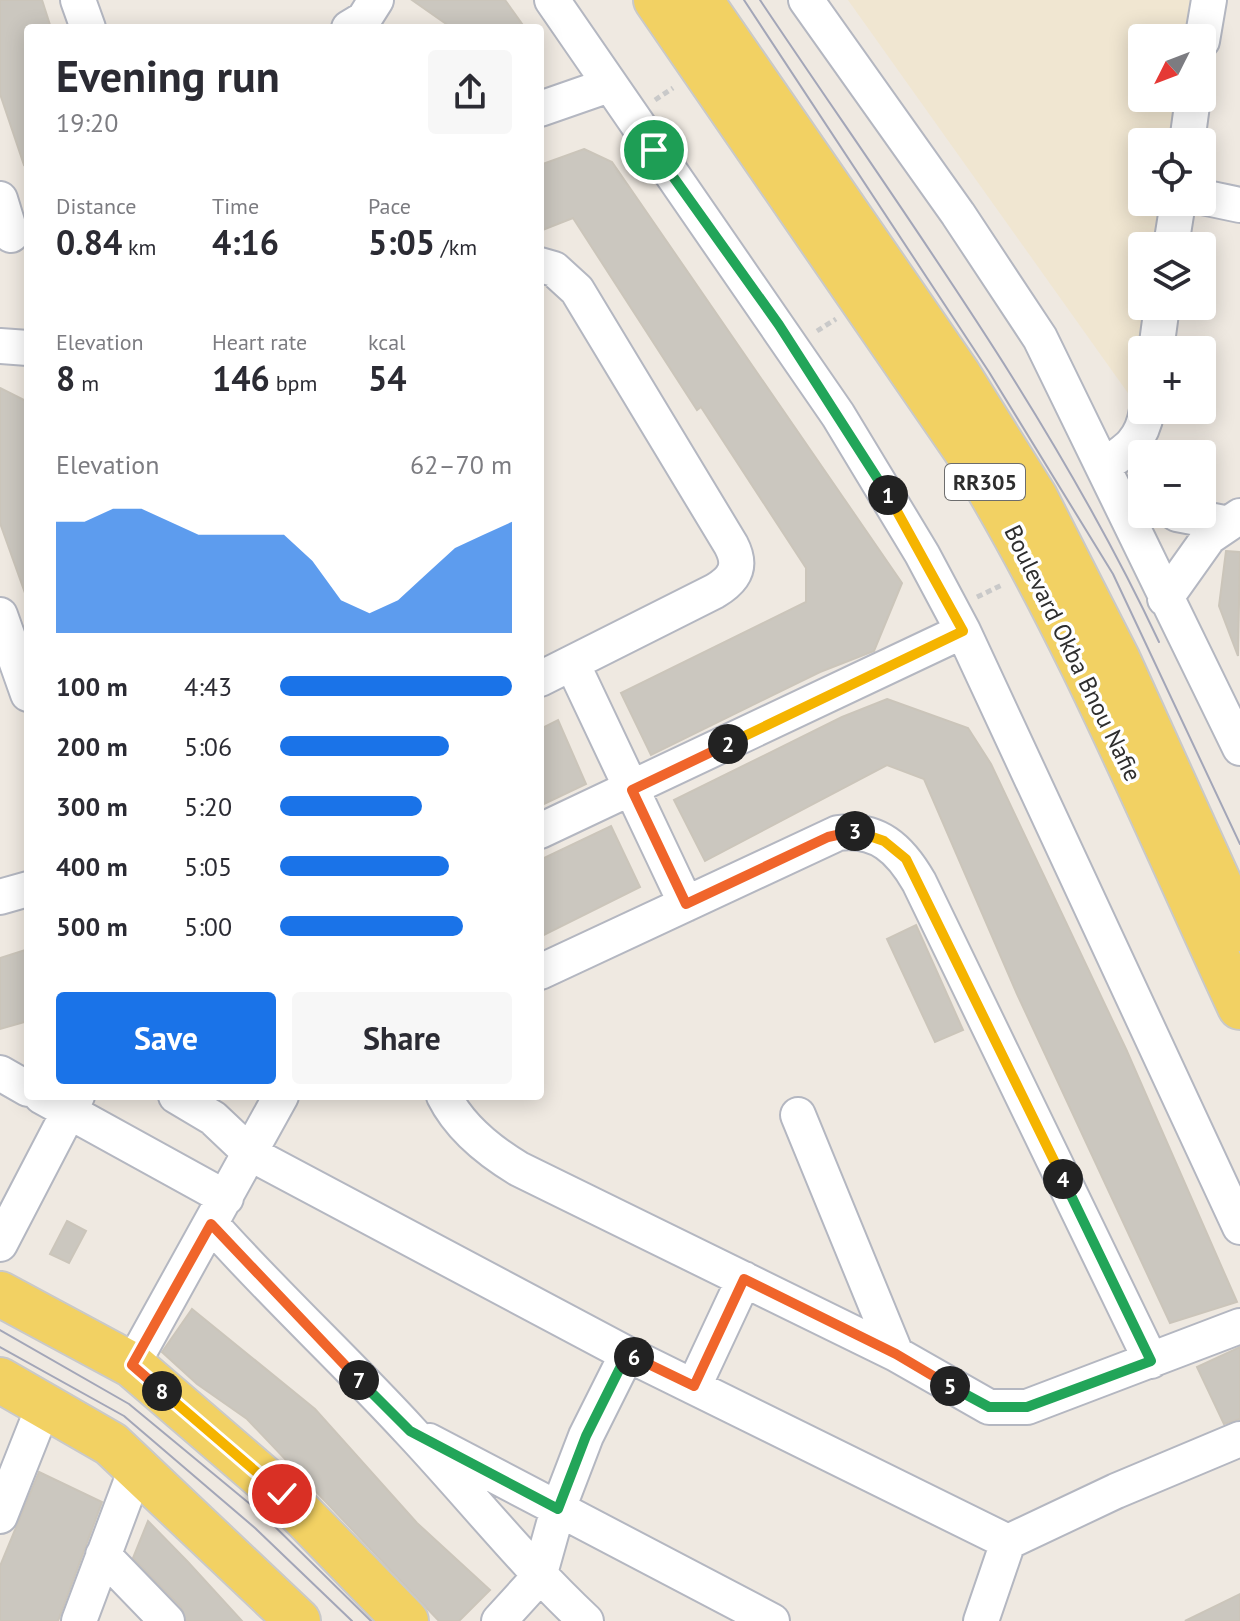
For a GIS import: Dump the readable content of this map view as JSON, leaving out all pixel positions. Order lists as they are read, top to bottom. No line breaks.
{"streets":{"main road":["RR305","Boulevard Okba Bnou Nafie"]},"north":"bottom left","page":{"map_buttons":["+","−"],"heading":["Evening run","19:20"],"stats":[["Distance","0.84 km"],["Time","4:16"],["Pace","5:05 /km"],["Elevation","8 m"],["Heart rate","146 bpm"],["kcal","54"]],"chart":["Elevation","62–70 m"],"pins":["1","2","3","4","6","7","5","8"],"list":[{"name":"100 m","note":"4:43"},{"name":"200 m","note":"5:06"},{"name":"300 m","note":"5:20"},{"name":"400 m","note":"5:05"},{"name":"500 m","note":"5:00"}],"buttons":["Save","Share"]}}
